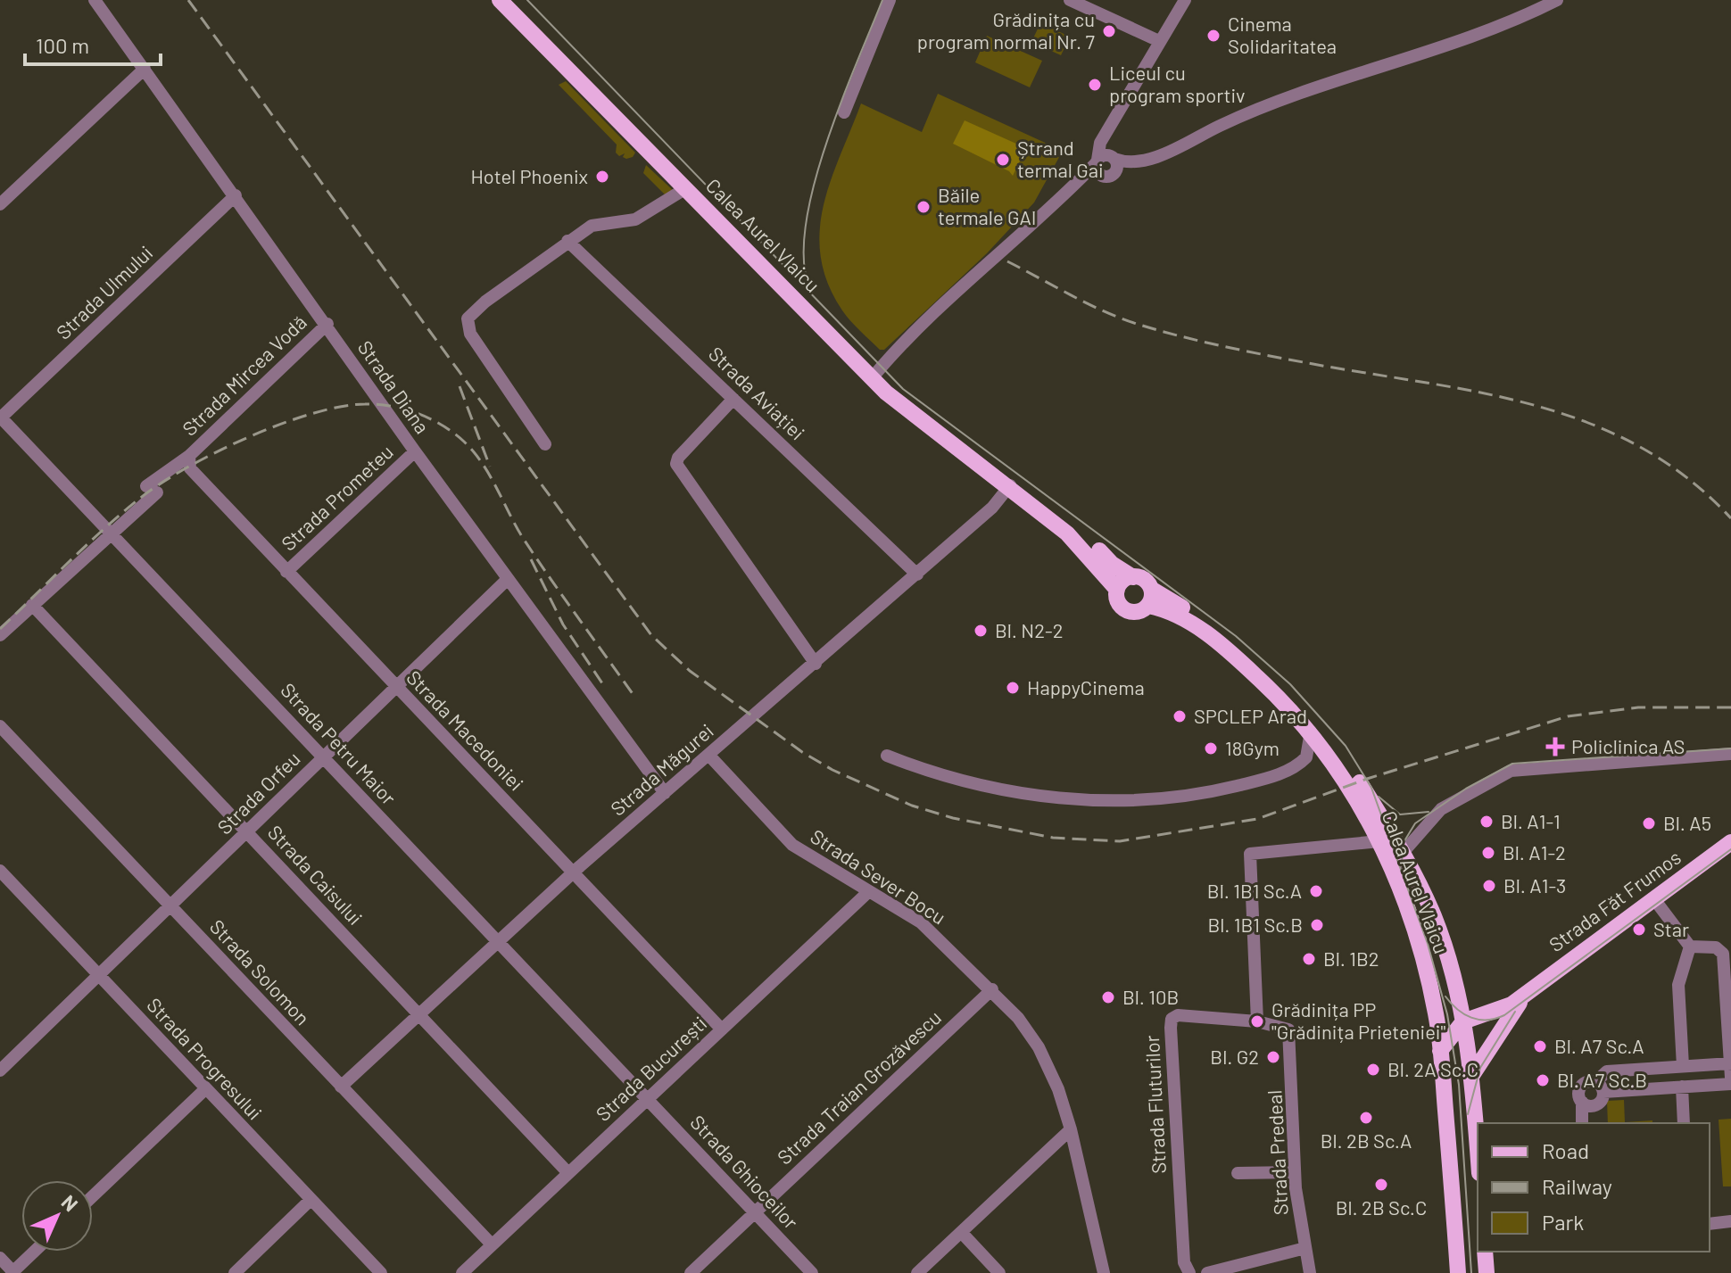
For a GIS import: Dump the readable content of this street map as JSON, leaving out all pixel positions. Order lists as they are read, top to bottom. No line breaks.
{"streets":{"main road":["Calea Aurel Vlaicu","Strada Făt Frumos"],"street":["Strada Ulmului","Strada Mircea Vodă","Strada Diana","Strada Aviației","Strada Prometeu","Strada Macedoniei","Strada Petru Maior","Strada Măgurei","Strada Orfeu","Strada Caisului","Strada Sever Bocu","Strada Solomon","Strada Progresului","Strada București","Strada Traian Grozăvescu","Strada Fluturilor","Strada Predeal","Strada Ghioceilor"]},"crossings":[["Calea Aurel Vlaicu","Strada Măgurei"],["Calea Aurel Vlaicu","Strada Făt Frumos"],["Strada Ulmului","Strada Diana"],["Strada Ulmului","Strada Petru Maior"],["Strada Mircea Vodă","Strada Diana"],["Strada Mircea Vodă","Strada Macedoniei"],["Strada Mircea Vodă","Strada Petru Maior"],["Strada Diana","Strada Prometeu"],["Strada Diana","Strada Măgurei"],["Strada Diana","Strada Orfeu"],["Strada Aviației","Strada Măgurei"],["Strada Prometeu","Strada Macedoniei"],["Strada Macedoniei","Strada Măgurei"],["Strada Macedoniei","Strada Orfeu"],["Strada Macedoniei","Strada București"],["Strada Petru Maior","Strada Măgurei"],["Strada Petru Maior","Strada Orfeu"],["Strada Petru Maior","Strada București"],["Strada Petru Maior","Strada Ghioceilor"],["Strada Măgurei","Strada Caisului"],["Strada Măgurei","Strada Sever Bocu"],["Strada Măgurei","Strada Solomon"],["Strada Orfeu","Strada Caisului"],["Strada Orfeu","Strada Solomon"],["Strada Orfeu","Strada Progresului"],["Strada Caisului","Strada București"],["Strada Sever Bocu","Strada București"],["Strada Sever Bocu","Strada Traian Grozăvescu"],["Strada Solomon","Strada București"],["Strada București","Strada Ghioceilor"],["Strada Traian Grozăvescu","Strada Ghioceilor"],["Strada Fluturilor","Strada Predeal"]],"places":{"other":["Grădinița cu program normal Nr. 7","Cinema Solidaritatea","Liceul cu program sportiv","Ștrand termal Gai","Hotel Phoenix","Băile termale GAI","Bl. N2-2","HappyCinema","SPCLEP Arad","18Gym","Bl. A1-1","Bl. A5","Bl. A1-2","Bl. A1-3","Bl. 1B1 Sc.A","Bl. 1B1 Sc.B","Star","Bl. 1B2","Bl. 10B","Grădinița PP \"Grădinița Prieteniei\"","Bl. A7 Sc.A","Bl. G2","Bl. 2A Sc.C","Bl. A7 Sc.B","Bl. 2B Sc.A","Bl. 2B Sc.C"],"health":["Policlinica AS"]},"legend":["Road","Railway","Park"],"scale_bar":"100 m","north":"top right"}
